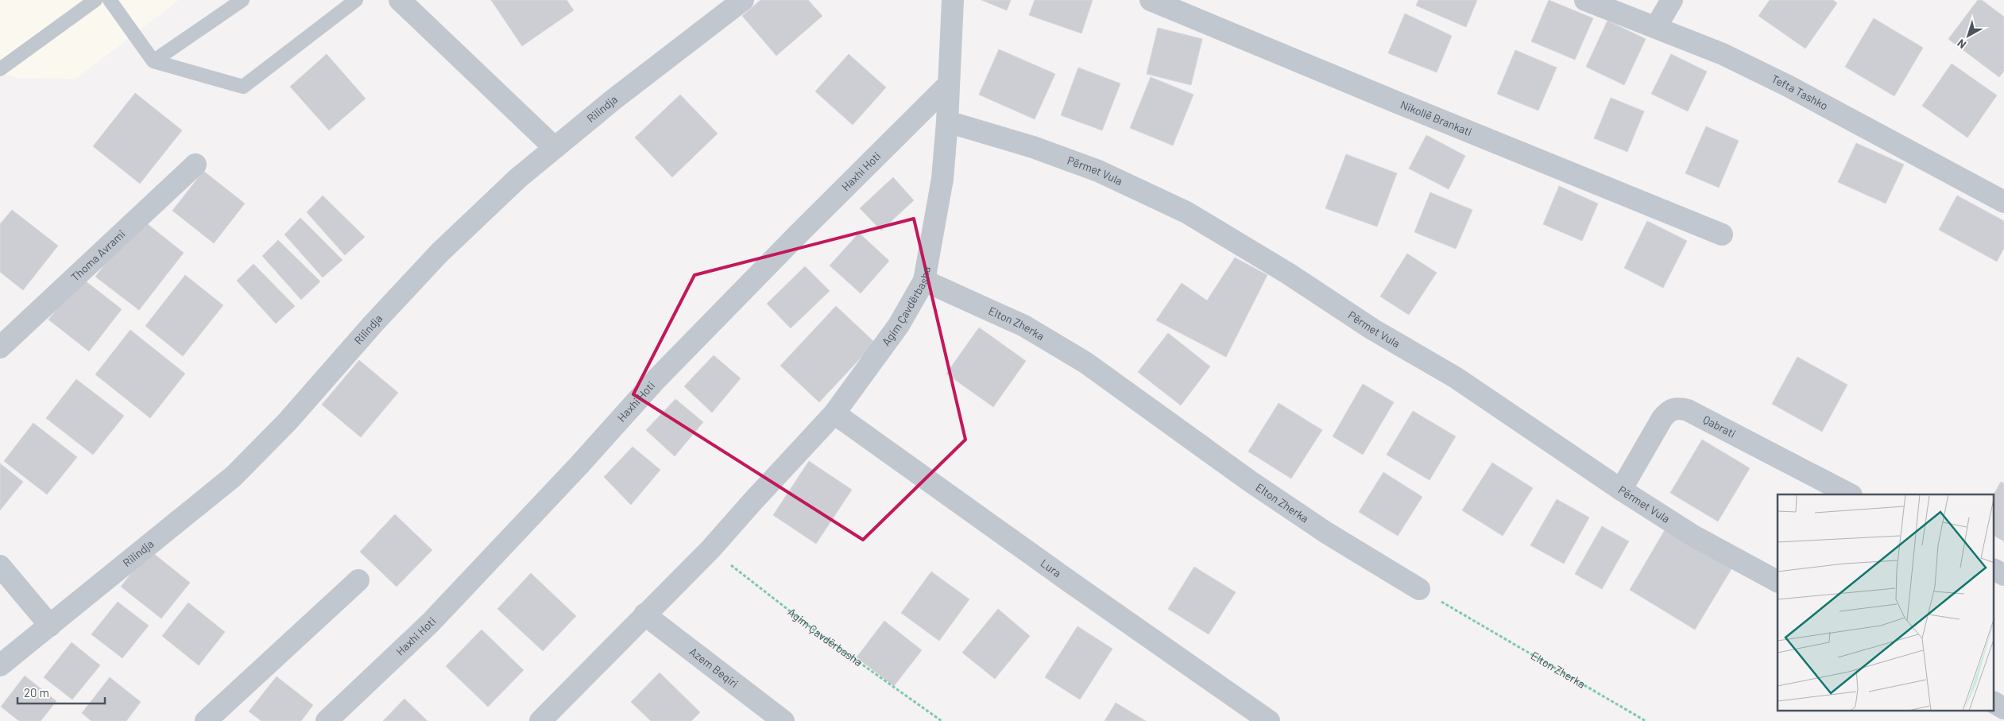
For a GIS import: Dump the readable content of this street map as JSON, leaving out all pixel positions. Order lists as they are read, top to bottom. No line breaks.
{"streets":{"street":["Tefta Tashko","Rilindja","Nikollë Brankati","Haxhi Hoti","Përmet Vula","Thoma Avrami","Agim Çavdërbasha","Elton Zherka","Qabrati","Lura","Azem Beqiri"]},"crossings":[["Haxhi Hoti","Agim Çavdërbasha"],["Përmet Vula","Agim Çavdërbasha"],["Përmet Vula","Qabrati"],["Agim Çavdërbasha","Elton Zherka"],["Agim Çavdërbasha","Lura"],["Agim Çavdërbasha","Azem Beqiri"]],"scale_bar":"20 m","north":"bottom left"}
